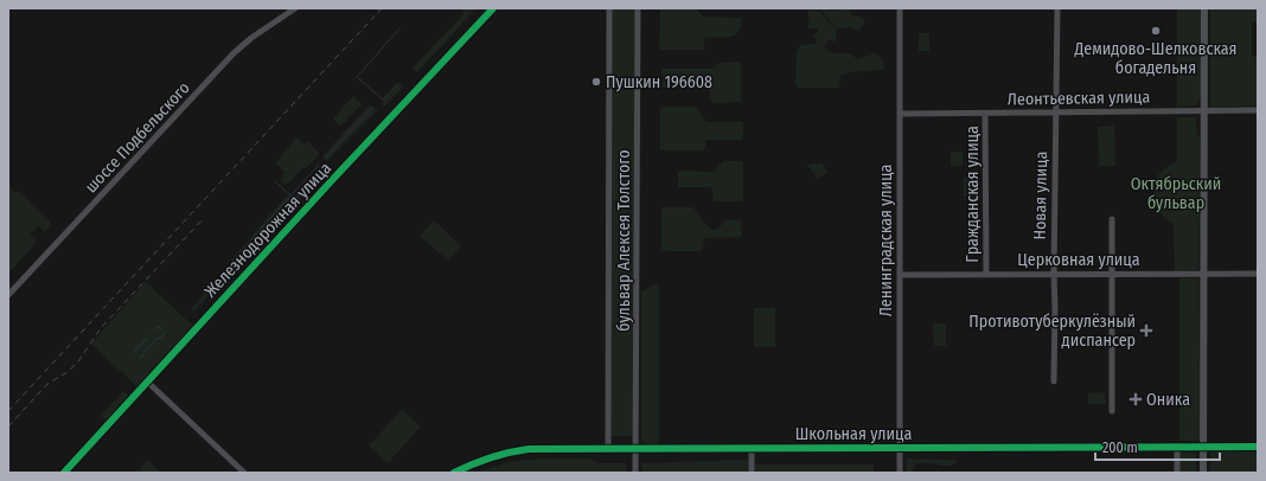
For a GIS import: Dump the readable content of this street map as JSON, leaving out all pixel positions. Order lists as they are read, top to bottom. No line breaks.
{"streets":{"street":["Леонтьевская улица","шоссе Подбельского","Гражданская улица","Новая улица","Железнодорожная улица","бульвар Алексея Толстого","Ленинградская улица","Церковная улица","Школьная улица"]},"crossings":[["Леонтьевская улица","Гражданская улица"],["Леонтьевская улица","Новая улица"],["Леонтьевская улица","Ленинградская улица"],["Гражданская улица","Церковная улица"],["Новая улица","Церковная улица"],["бульвар Алексея Толстого","Школьная улица"],["Ленинградская улица","Церковная улица"],["Ленинградская улица","Школьная улица"]],"parks":["Октябрьский бульвар"],"places":{"other":["Демидово-Шелковская богадельня","Пушкин 196608"],"health":["Противотуберкулёзный диспансер","Оника"]},"scale_bar":"200 m"}
